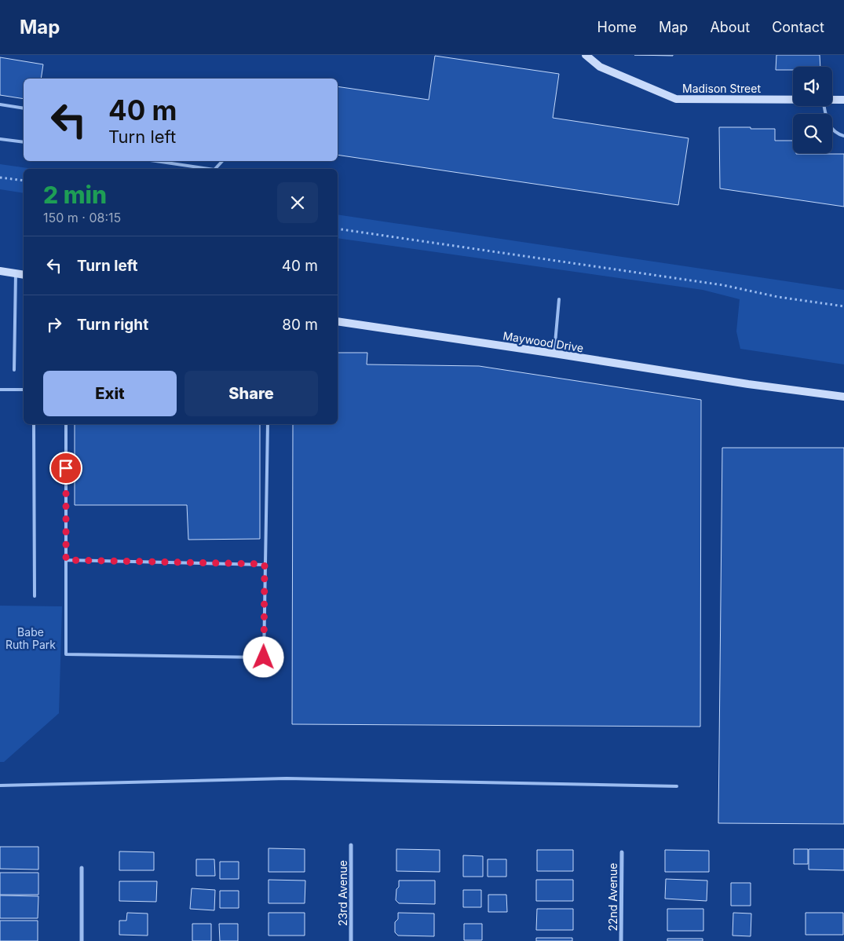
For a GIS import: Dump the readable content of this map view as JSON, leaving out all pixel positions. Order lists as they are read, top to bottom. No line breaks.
{"streets":{"street":["Madison Street","Maywood Drive","23rd Avenue","22nd Avenue"]},"parks":["Babe Ruth Park"],"page":{"header":"Map","nav":["Home","Map","About","Contact"],"turn":["40 m","Turn left"],"heading":["2 min","150 m · 08:15"],"list":[{"name":"Turn left","value":"40 m"},{"name":"Turn right","value":"80 m"}],"buttons":["Exit","Share"]}}
